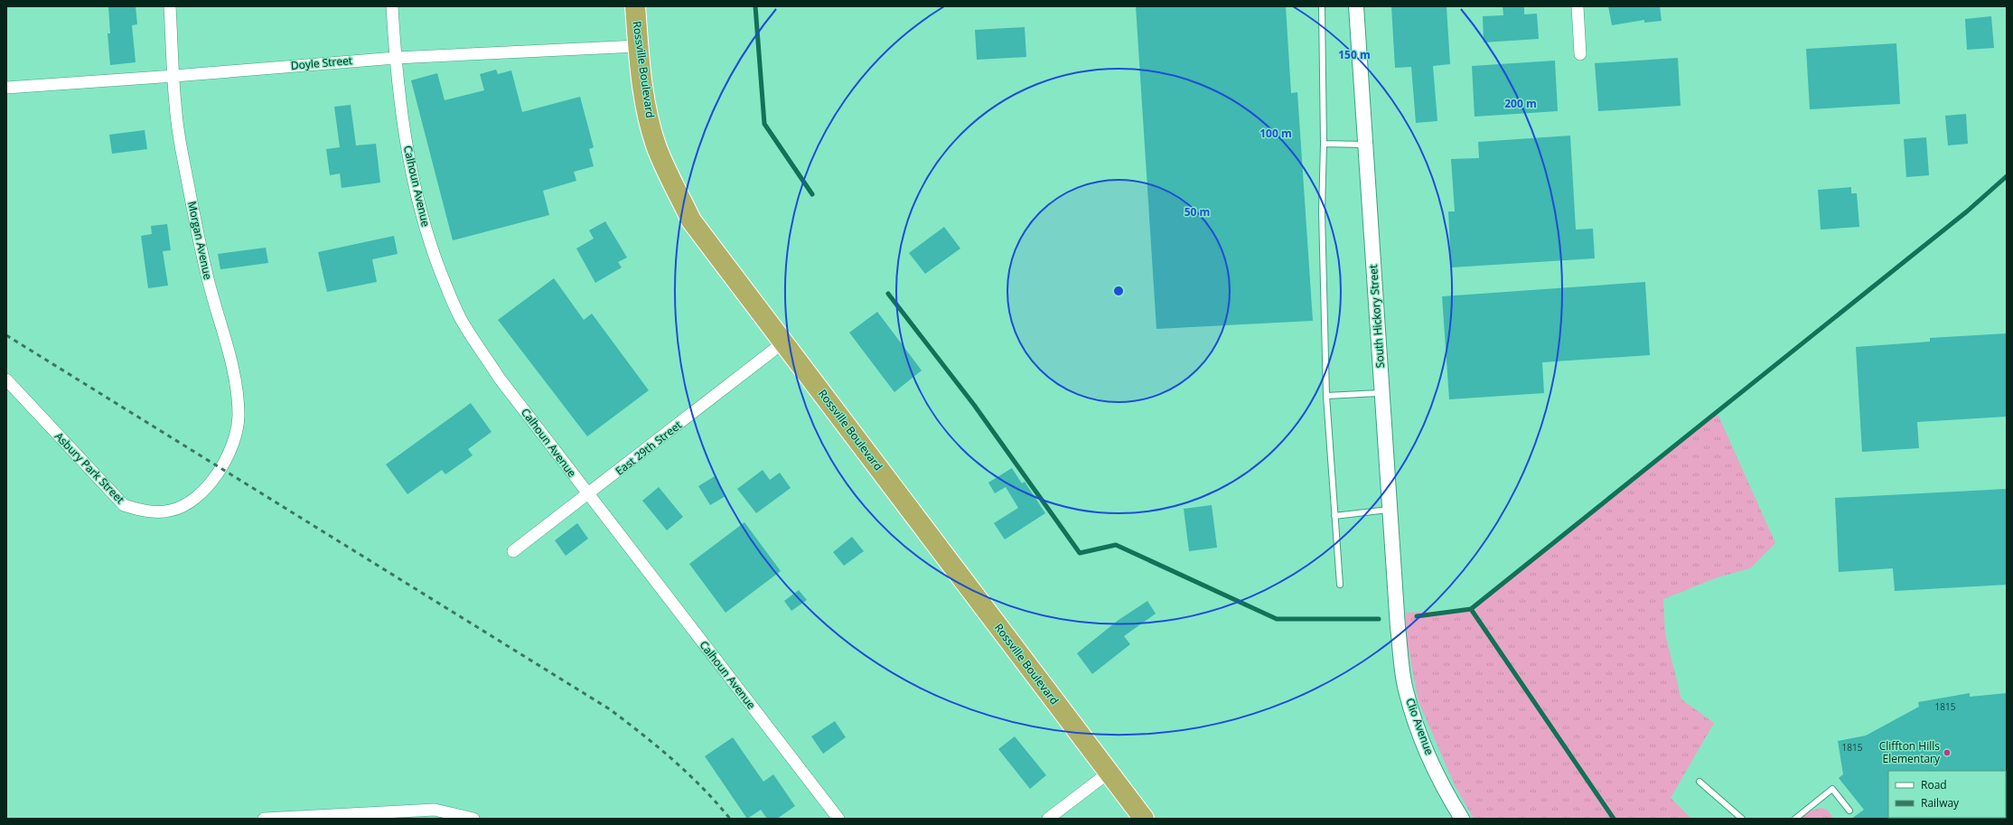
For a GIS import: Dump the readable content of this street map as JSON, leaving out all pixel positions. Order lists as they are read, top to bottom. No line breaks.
{"streets":{"highway":["Rossville Boulevard"],"street":["Doyle Street","Calhoun Avenue","Morgan Avenue","South Hickory Street","East 29th Street","Asbury Park Street","Clio Avenue"]},"crossings":[["Doyle Street","Rossville Boulevard"],["Doyle Street","Calhoun Avenue"],["Doyle Street","Morgan Avenue"],["Rossville Boulevard","East 29th Street"],["Calhoun Avenue","East 29th Street"],["Morgan Avenue","Asbury Park Street"],["South Hickory Street","Clio Avenue"]],"places":["Cliffton Hills Elementary"],"house_numbers":["1815","1815"],"legend":["Road","Railway"],"rings":["150 m","200 m","100 m","50 m"]}
